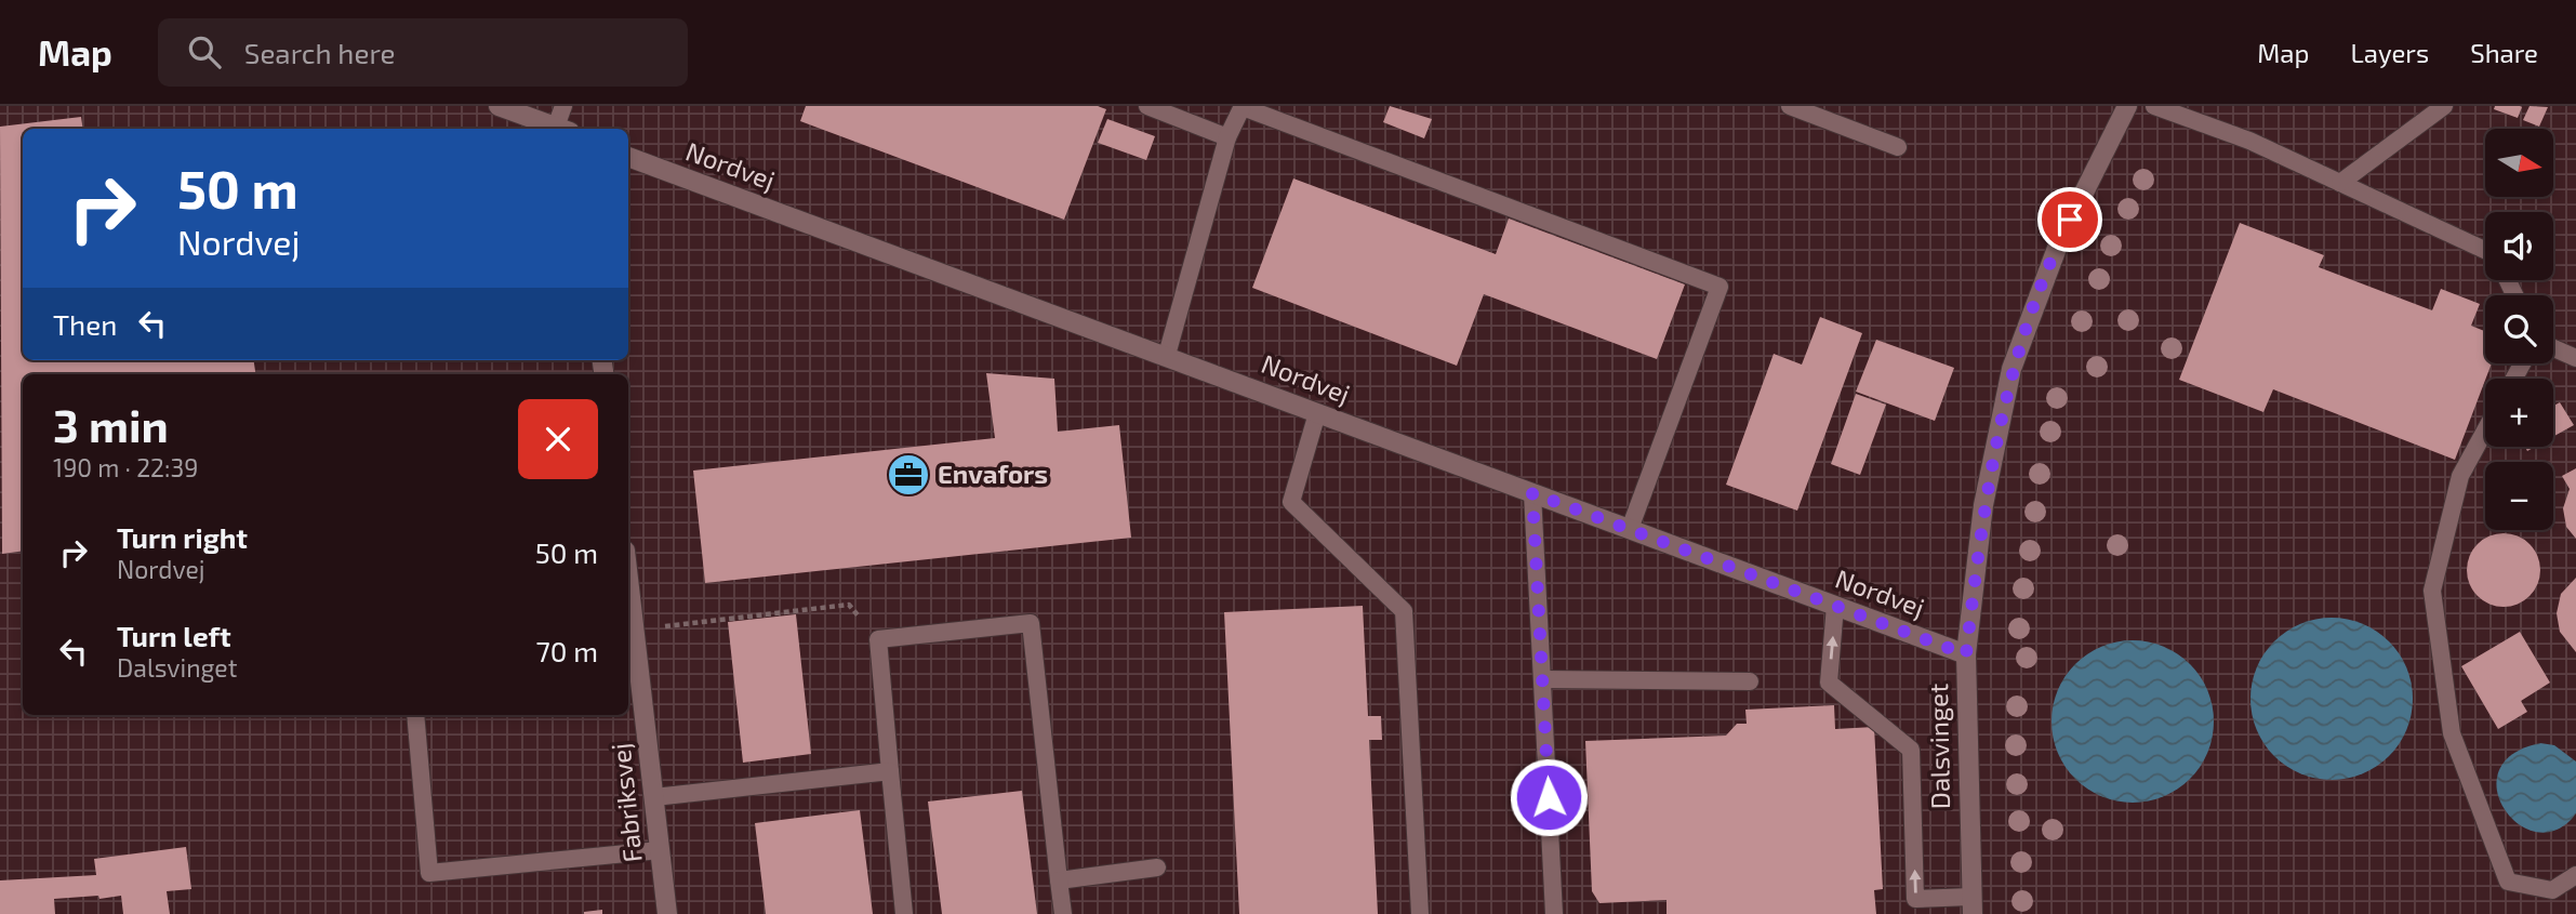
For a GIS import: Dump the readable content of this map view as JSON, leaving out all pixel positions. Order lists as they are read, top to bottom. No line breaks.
{"streets":{"street":["Nordvej","Dalsvinget","Fabriksvej"]},"crossings":[["Nordvej","Dalsvinget"]],"places":{"office":["Envafors"]},"north":"right","page":{"header":"Map","search":"Search here","nav":["Map","Layers","Share"],"map_buttons":["+","−"],"turn":["50 m","Nordvej"],"then":"Then","heading":["3 min","190 m · 22:39"],"list":[{"name":"Turn right","note":"Nordvej","value":"50 m"},{"name":"Turn left","note":"Dalsvinget","value":"70 m"}]}}
